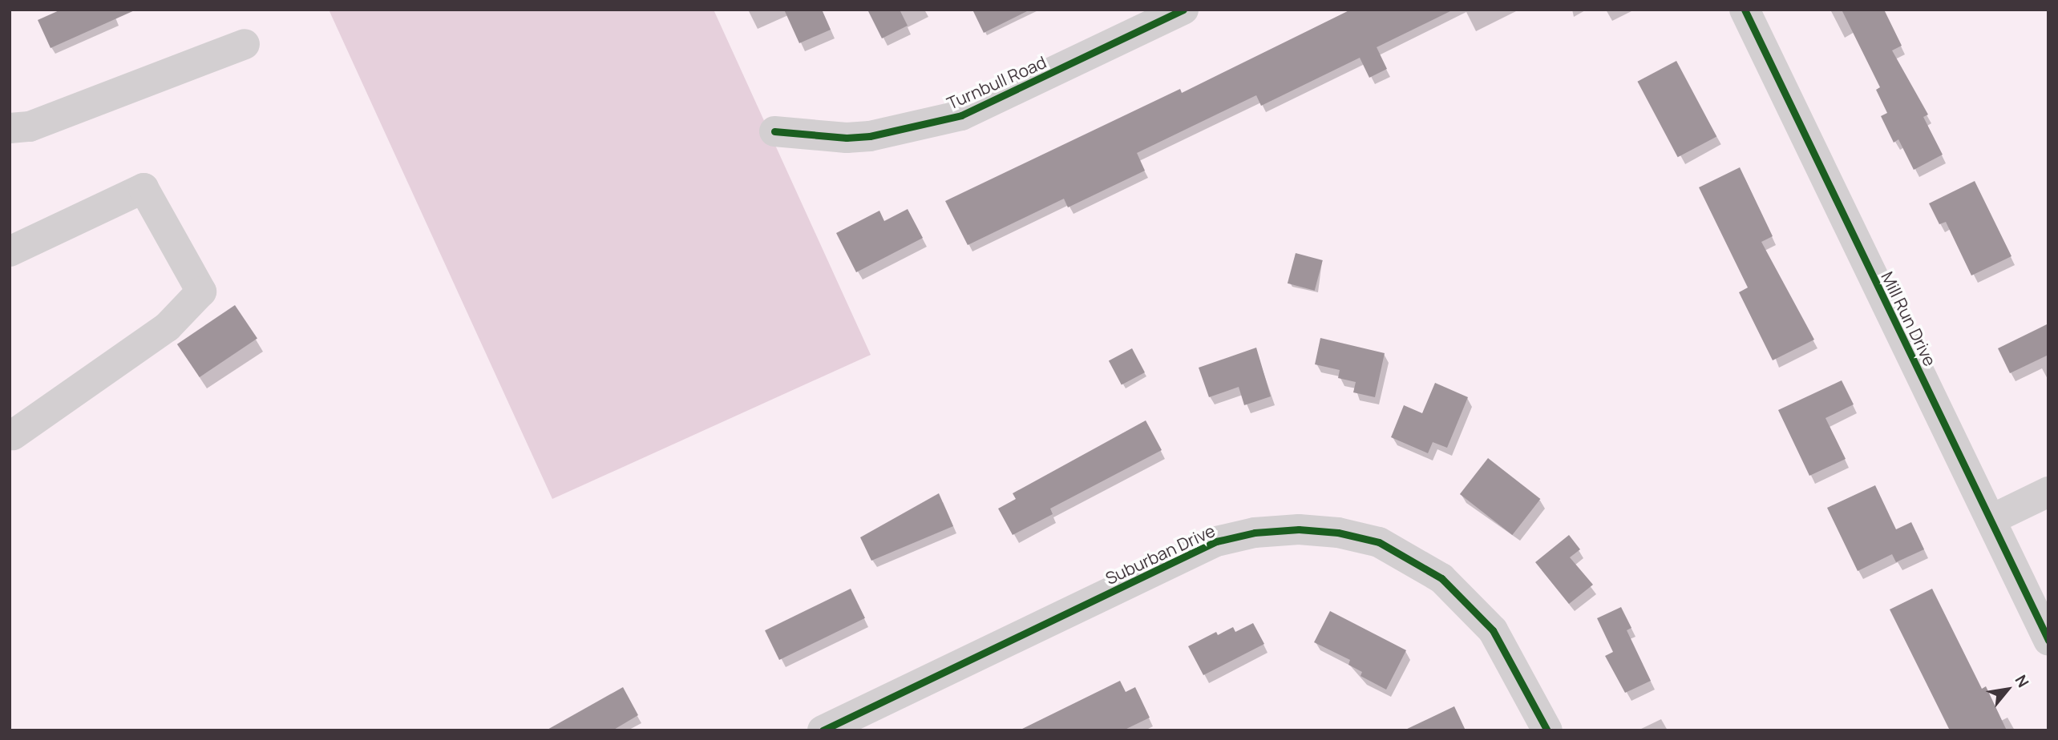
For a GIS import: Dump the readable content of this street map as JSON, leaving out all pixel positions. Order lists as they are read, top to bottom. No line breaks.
{"streets":{"street":["Turnbull Road","Mill Run Drive","Suburban Drive"]},"north":"top right"}
